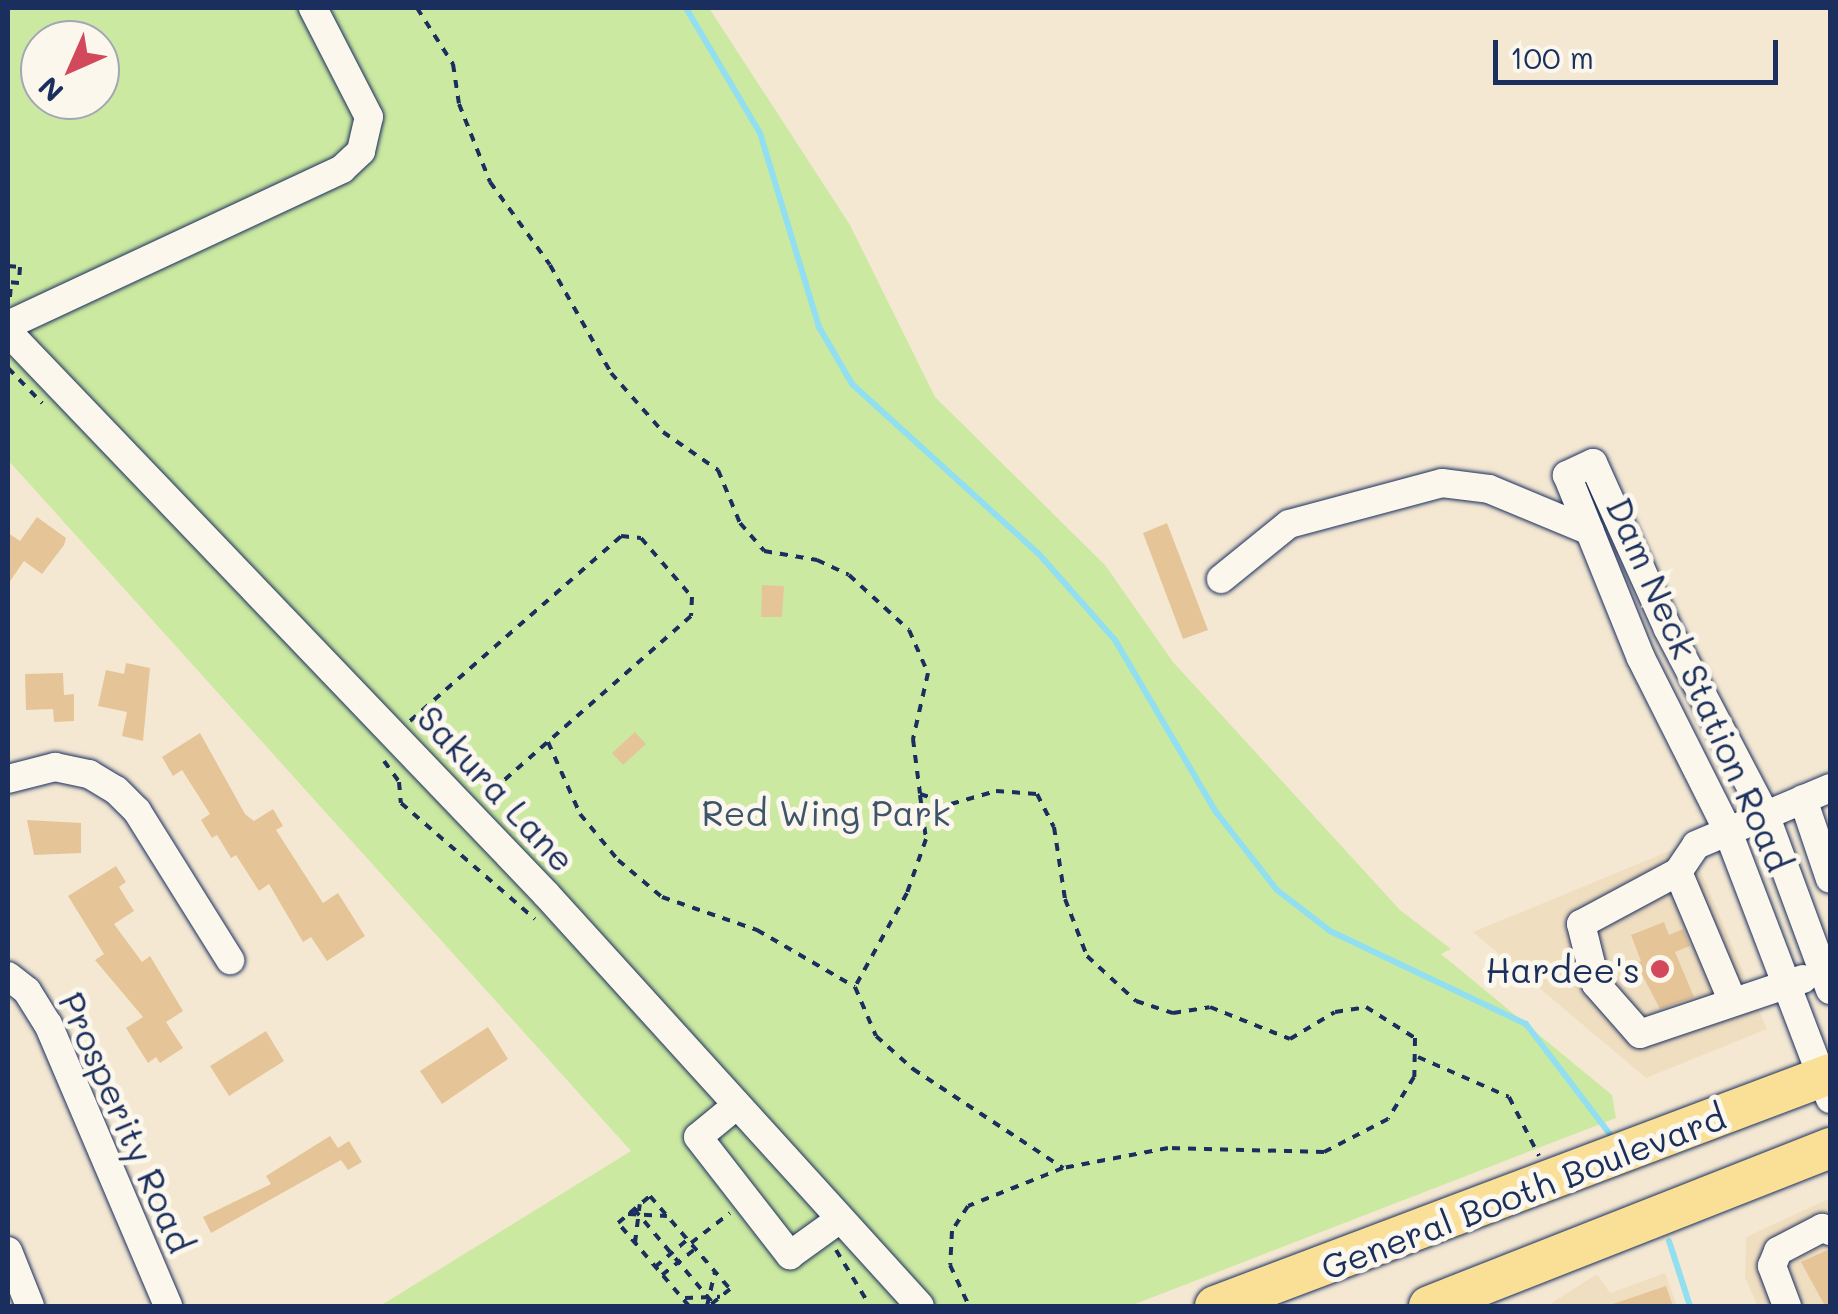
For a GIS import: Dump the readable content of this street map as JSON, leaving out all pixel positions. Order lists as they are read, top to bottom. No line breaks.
{"streets":{"highway":["General Booth Boulevard"],"street":["Dam Neck Station Road","Sakura Lane","Prosperity Road"]},"crossings":[["Dam Neck Station Road","General Booth Boulevard"]],"parks":["Red Wing Park"],"places":["Hardee's"],"scale_bar":"100 m","north":"bottom left"}
